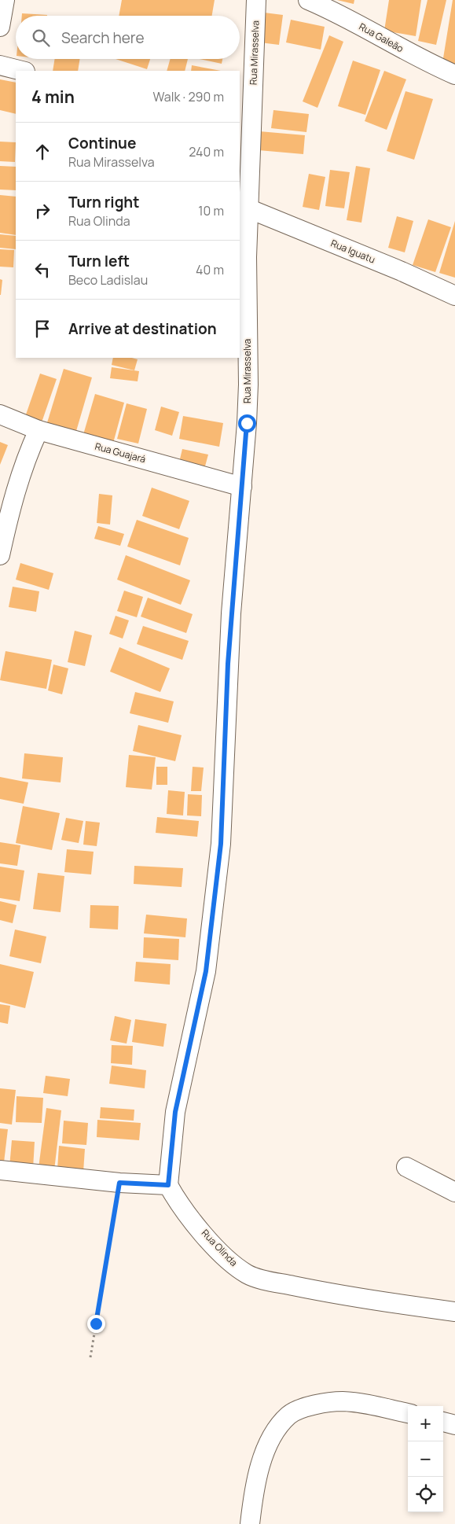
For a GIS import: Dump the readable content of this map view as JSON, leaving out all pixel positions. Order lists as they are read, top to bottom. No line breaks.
{"streets":{"street":["Rua Galeão","Rua Mirasselva","Rua Iguatu","Rua Guajará","Rua Olinda"]},"crossings":[["Rua Mirasselva","Rua Iguatu"],["Rua Mirasselva","Rua Guajará"],["Rua Mirasselva","Rua Olinda"]],"page":{"search":"Search here","heading":["4 min","Walk · 290 m"],"list":[["Continue","Rua Mirasselva","240 m"],["Turn right","Rua Olinda","10 m"],["Turn left","Beco Ladislau","40 m"],"Arrive at destination"],"map_buttons":["+","−"]}}
